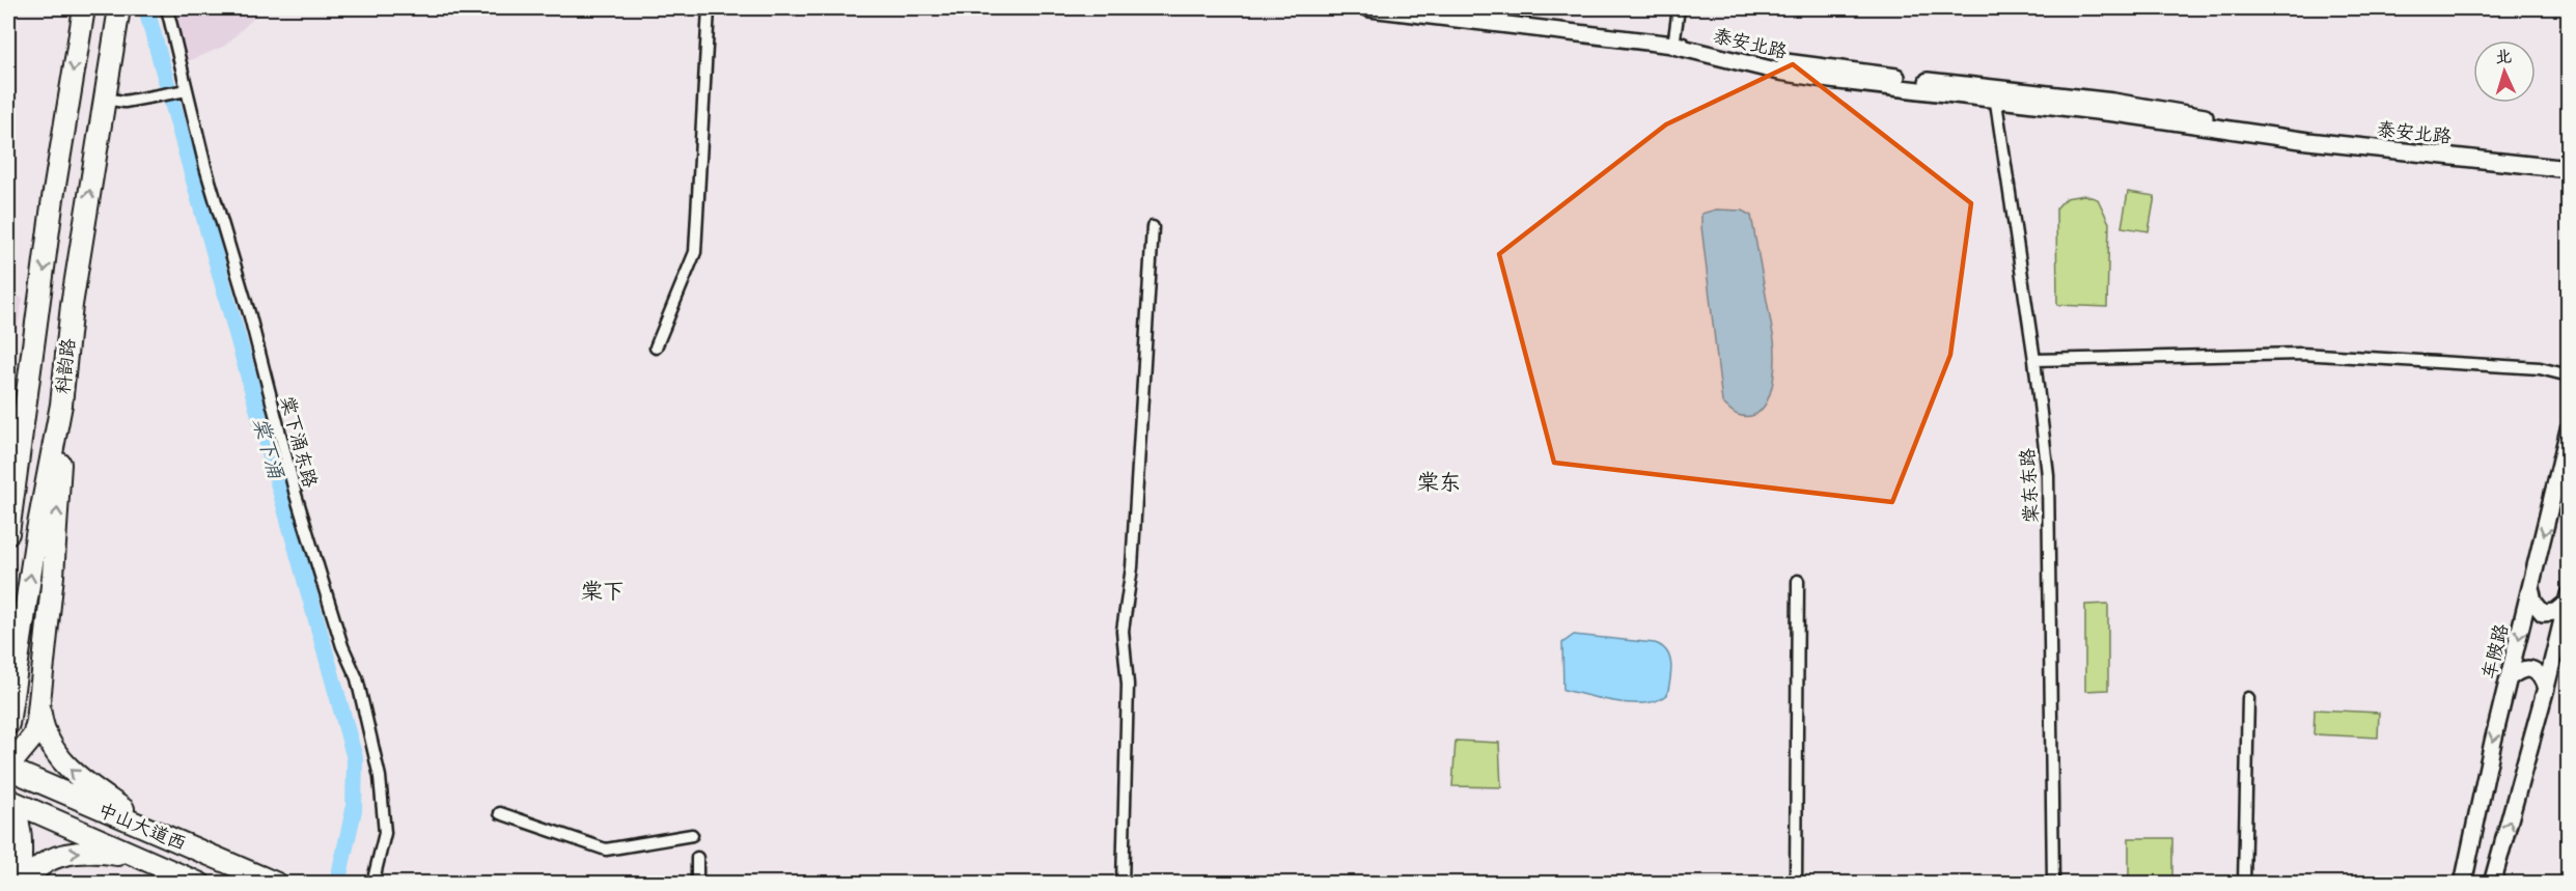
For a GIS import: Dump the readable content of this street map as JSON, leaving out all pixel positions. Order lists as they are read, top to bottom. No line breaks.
{"streets":{"highway":["科韵路","中山大道西"],"street":["泰安北路","棠下涌东路","棠东东路","车陂路"]},"crossings":[["泰安北路","棠东东路"]],"districts":["棠东","棠下"],"water":["棠下涌"],"north":"top"}
